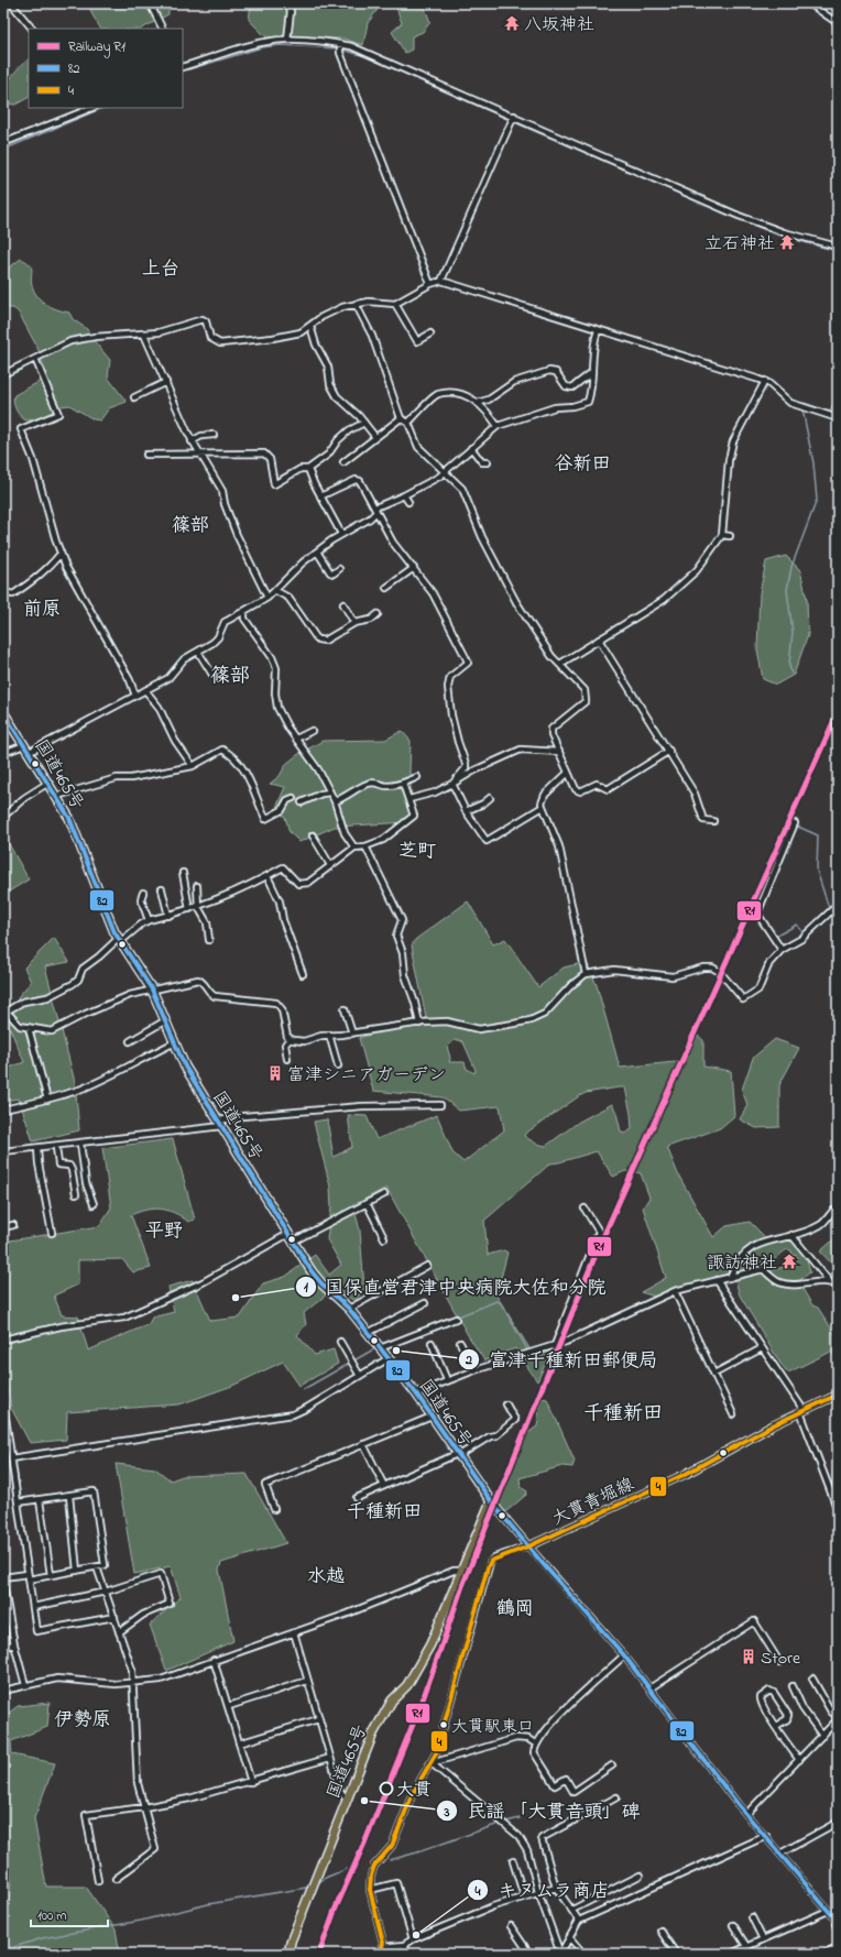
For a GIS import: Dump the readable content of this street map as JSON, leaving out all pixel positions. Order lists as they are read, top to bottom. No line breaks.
{"streets":{"highway":["国道465号"],"main road":["大貫青堀線"]},"districts":["上台","谷新田","篠部","前原","篠部","芝町","平野","千種新田","千種新田","水越","鶴岡","伊勢原"],"places":{"temple":["八坂神社","立石神社","諏訪神社"],"building":["富津シニアガーデン","Store"],"other":["国保直営君津中央病院大佐和分院","富津千種新田郵便局","大貫駅東口","大貫","民謡 「大貫音頭」碑","キヌムラ商店"]},"lines":["rail line R1","transit line 82","transit line 4"],"legend":["Railway R1","82","4"],"scale_bar":"100 m"}
